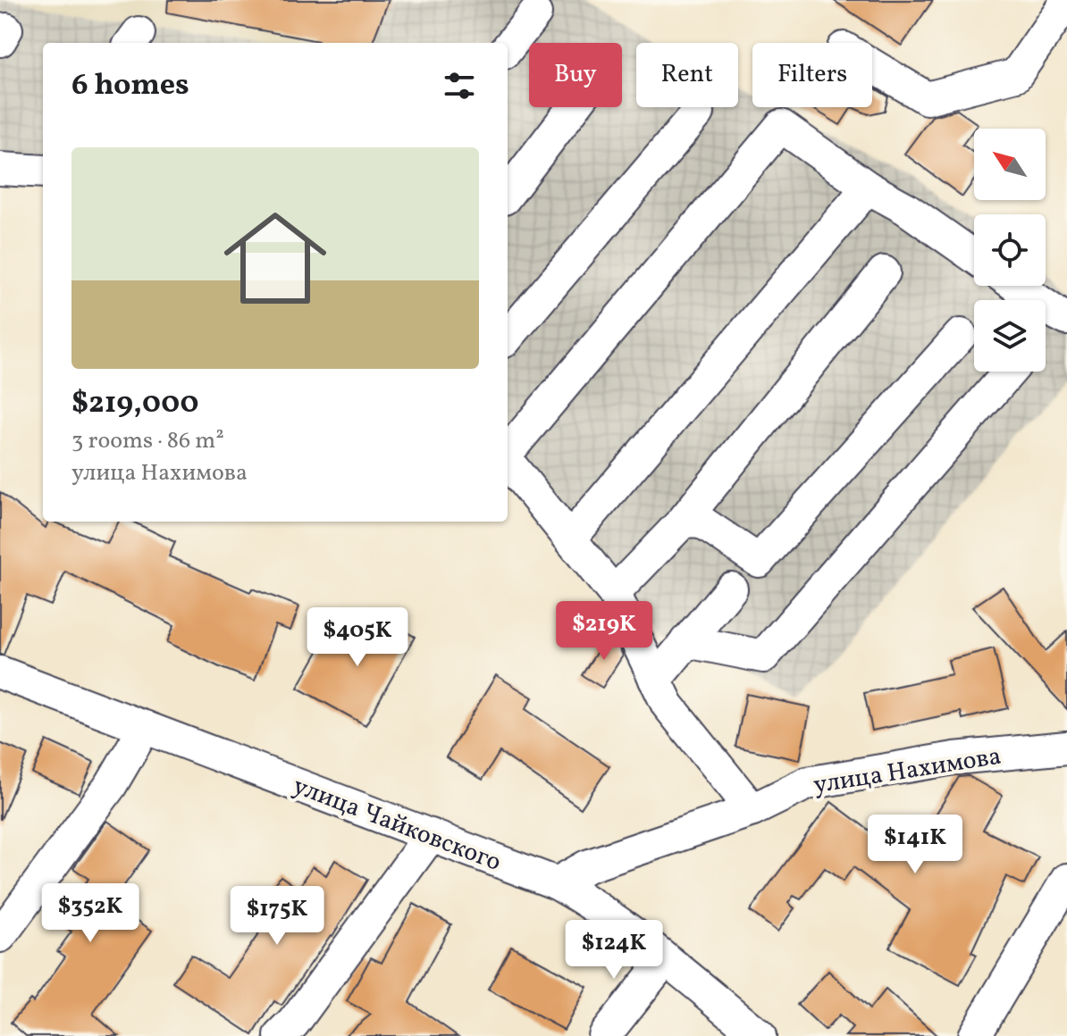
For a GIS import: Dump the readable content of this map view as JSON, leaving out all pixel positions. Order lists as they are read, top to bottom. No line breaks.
{"streets":{"street":["улица Нахимова","улица Чайковского"]},"crossings":[["улица Нахимова","улица Чайковского"]],"north":"top left","page":{"chip":["Buy","Rent","Filters"],"heading":"6 homes","list":[{"name":"$219,000","note":"3 rooms · 86 m² · улица Нахимова"}],"price":["$219K","$405K","$141K","$352K","$175K","$124K"]}}
